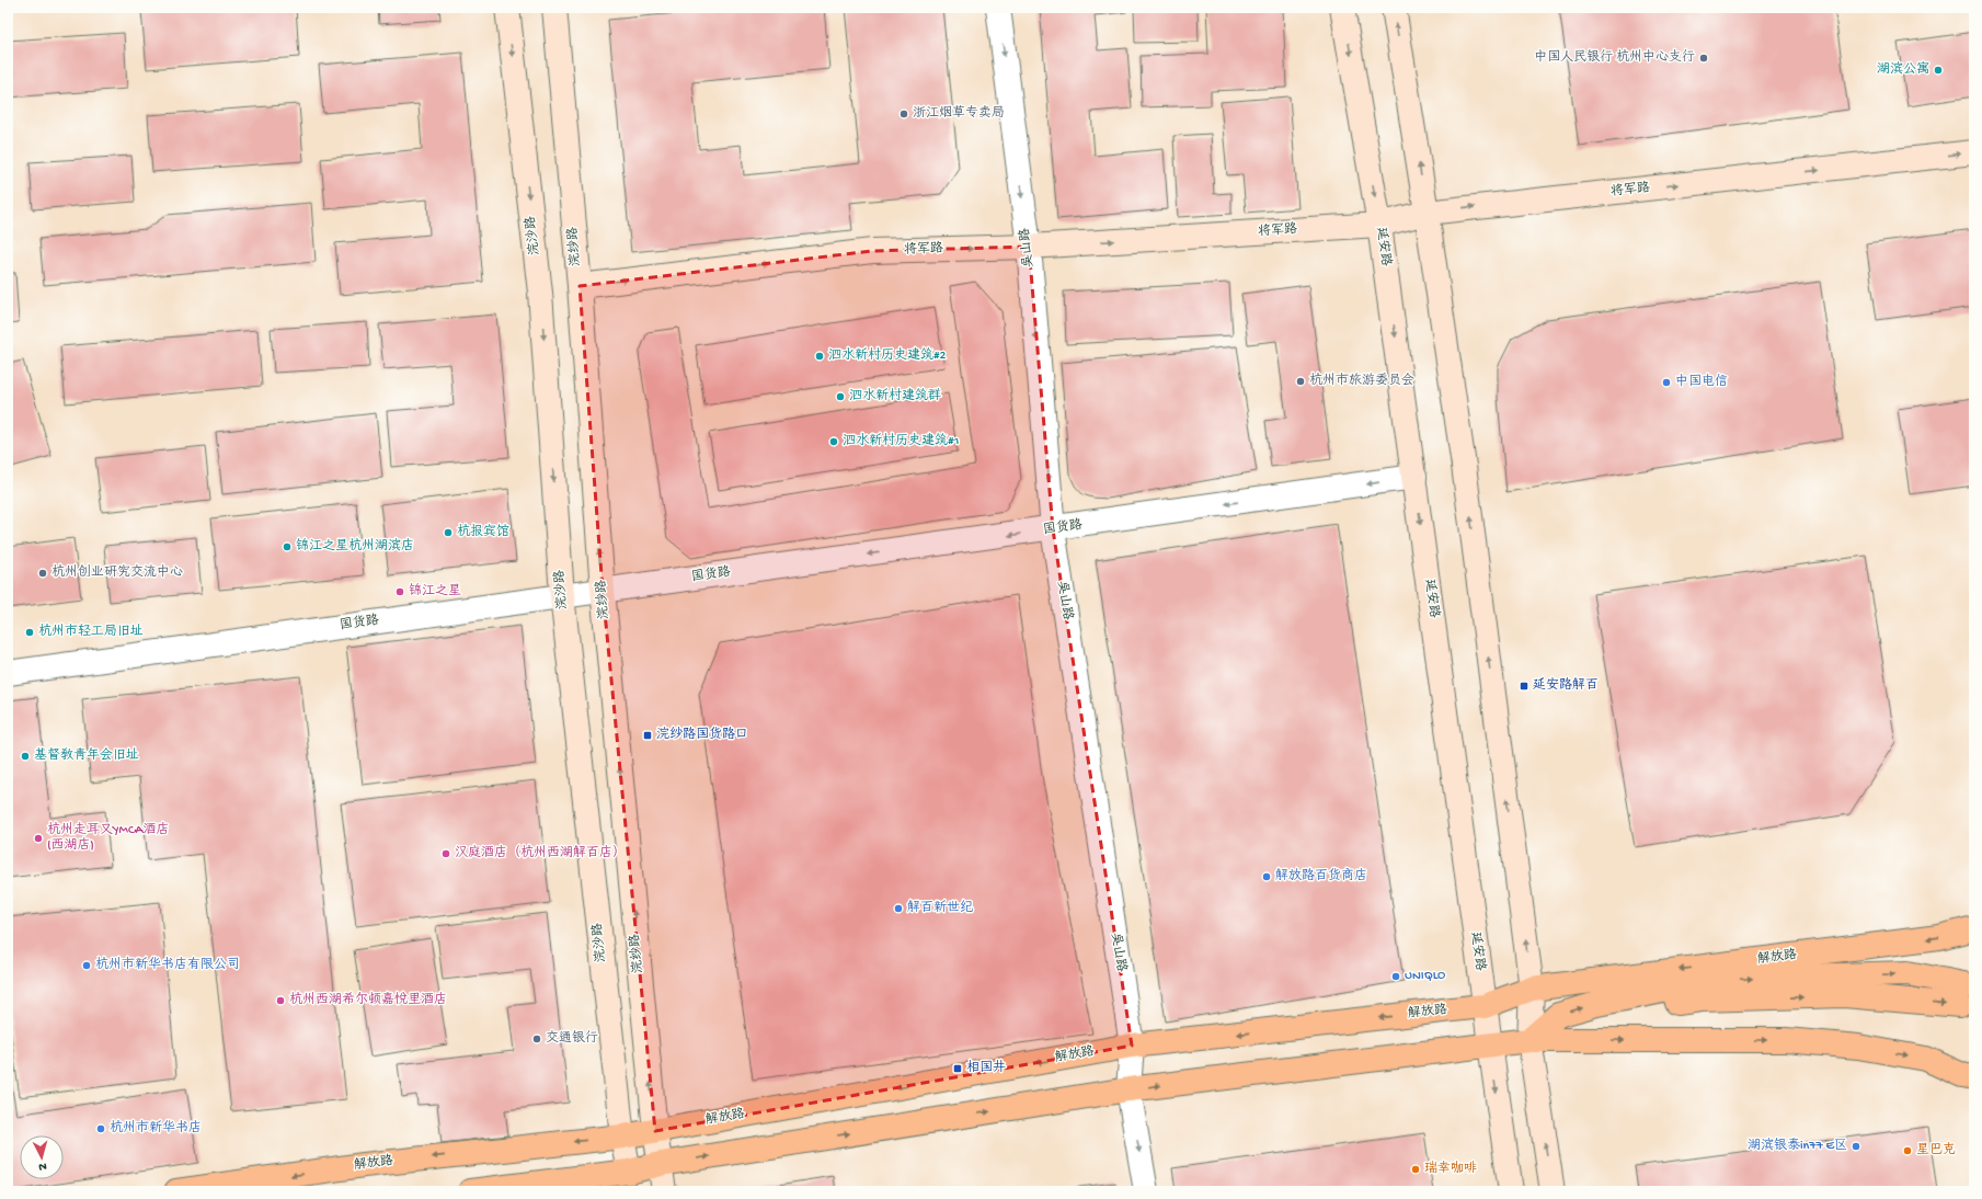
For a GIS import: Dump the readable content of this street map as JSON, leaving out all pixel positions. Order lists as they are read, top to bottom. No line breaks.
{"streets":{"main road":["将军路","浣沙路","浣纱路","延安路","解放路"],"street":["吴山路","国货路"]},"crossings":[["将军路","浣纱路"],["将军路","延安路"],["将军路","吴山路"],["浣沙路","国货路"],["浣沙路","解放路"],["浣纱路","国货路"],["浣纱路","解放路"],["延安路","国货路"],["延安路","解放路"],["吴山路","国货路"],["吴山路","解放路"]],"one_way":["将军路","浣沙路","浣纱路","吴山路","国货路"],"places":{"other":["中国人民银行 杭州中心支行","湖滨公寓","浙江烟草专卖局","泗水新村历史建筑#2","杭州市旅游委员会","中国电信","泗水新村建筑群","泗水新村历史建筑#1","杭报宾馆","锦江之星杭州湖滨店","杭州创业研究交流中心","锦江之星","杭州市轻工局旧址","基督教青年会旧址","杭州走耳又YMCA酒店 (西湖店)","汉庭酒店（杭州西湖解百店）","解放路百货商店","解百新世纪","杭州市新华书店有限公司","UNIQLO","杭州西湖希尔顿嘉悦里酒店","交通银行","杭州市新华书店","湖滨银泰in77 E区","星巴克","瑞幸咖啡"],"transit":["延安路解百","浣纱路国货路口","相国井"]},"north":"bottom"}
